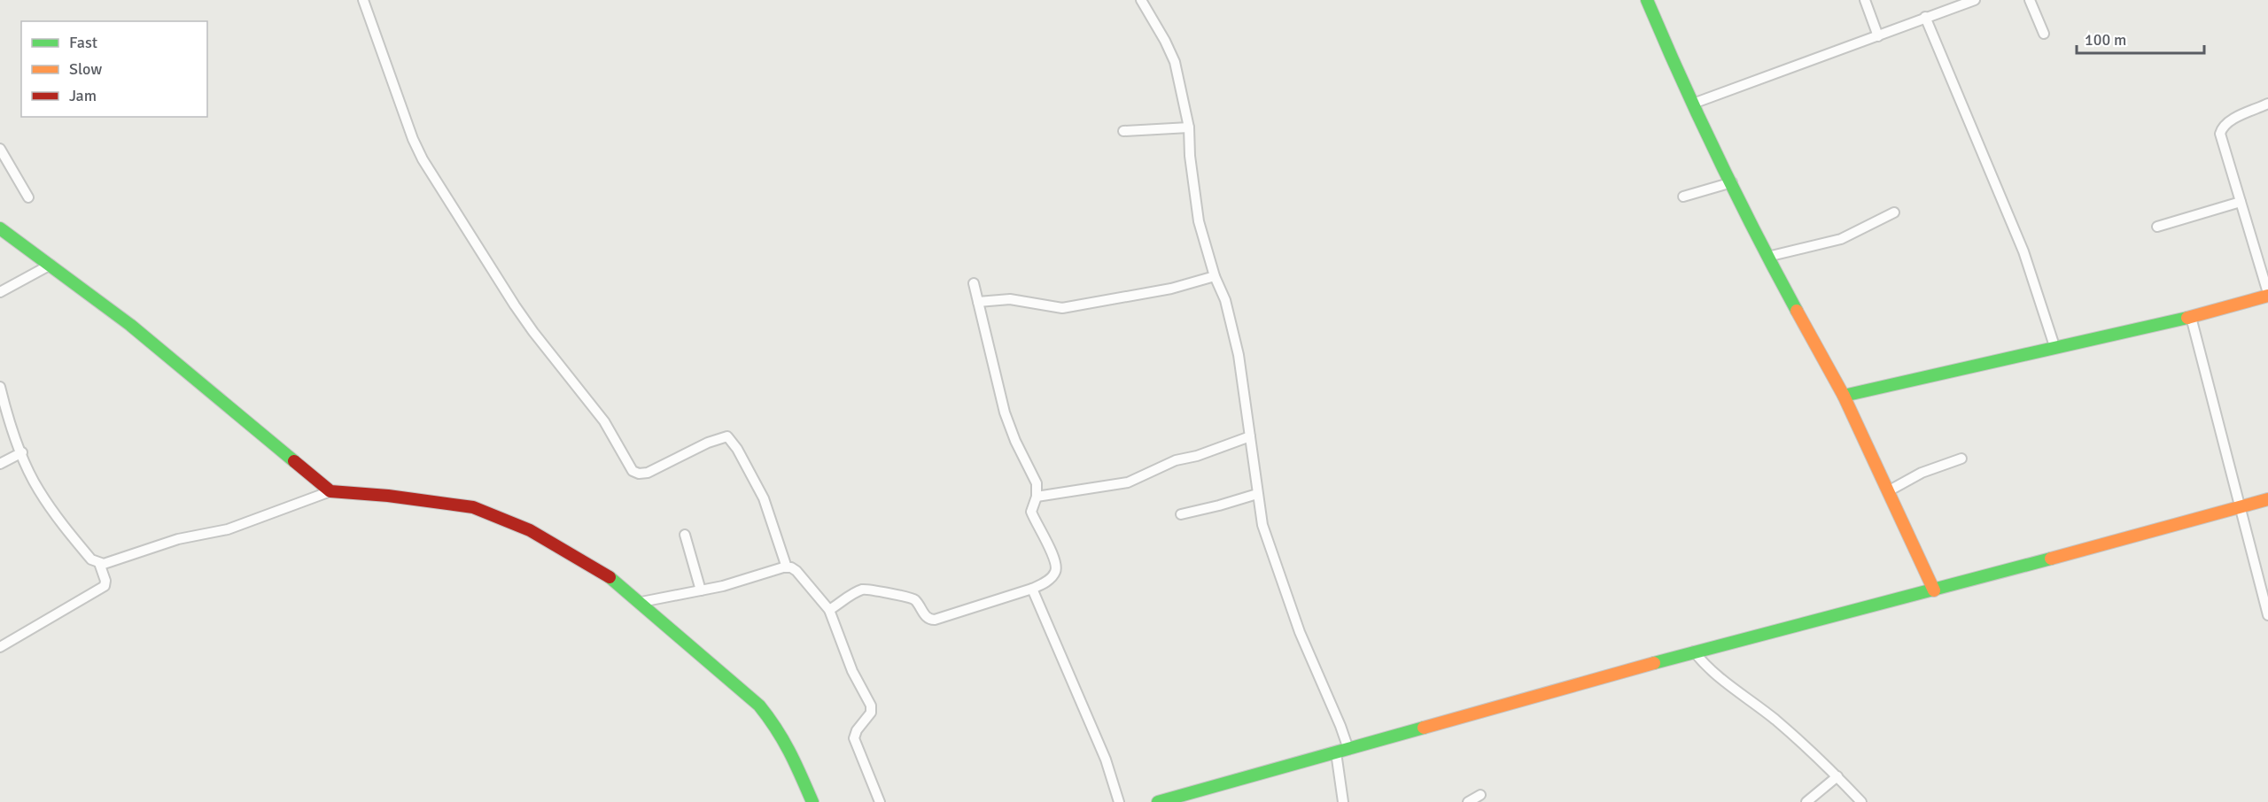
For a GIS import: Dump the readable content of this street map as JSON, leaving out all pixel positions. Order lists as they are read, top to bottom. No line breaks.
{"legend":["Fast","Slow","Jam"],"scale_bar":"100 m"}
